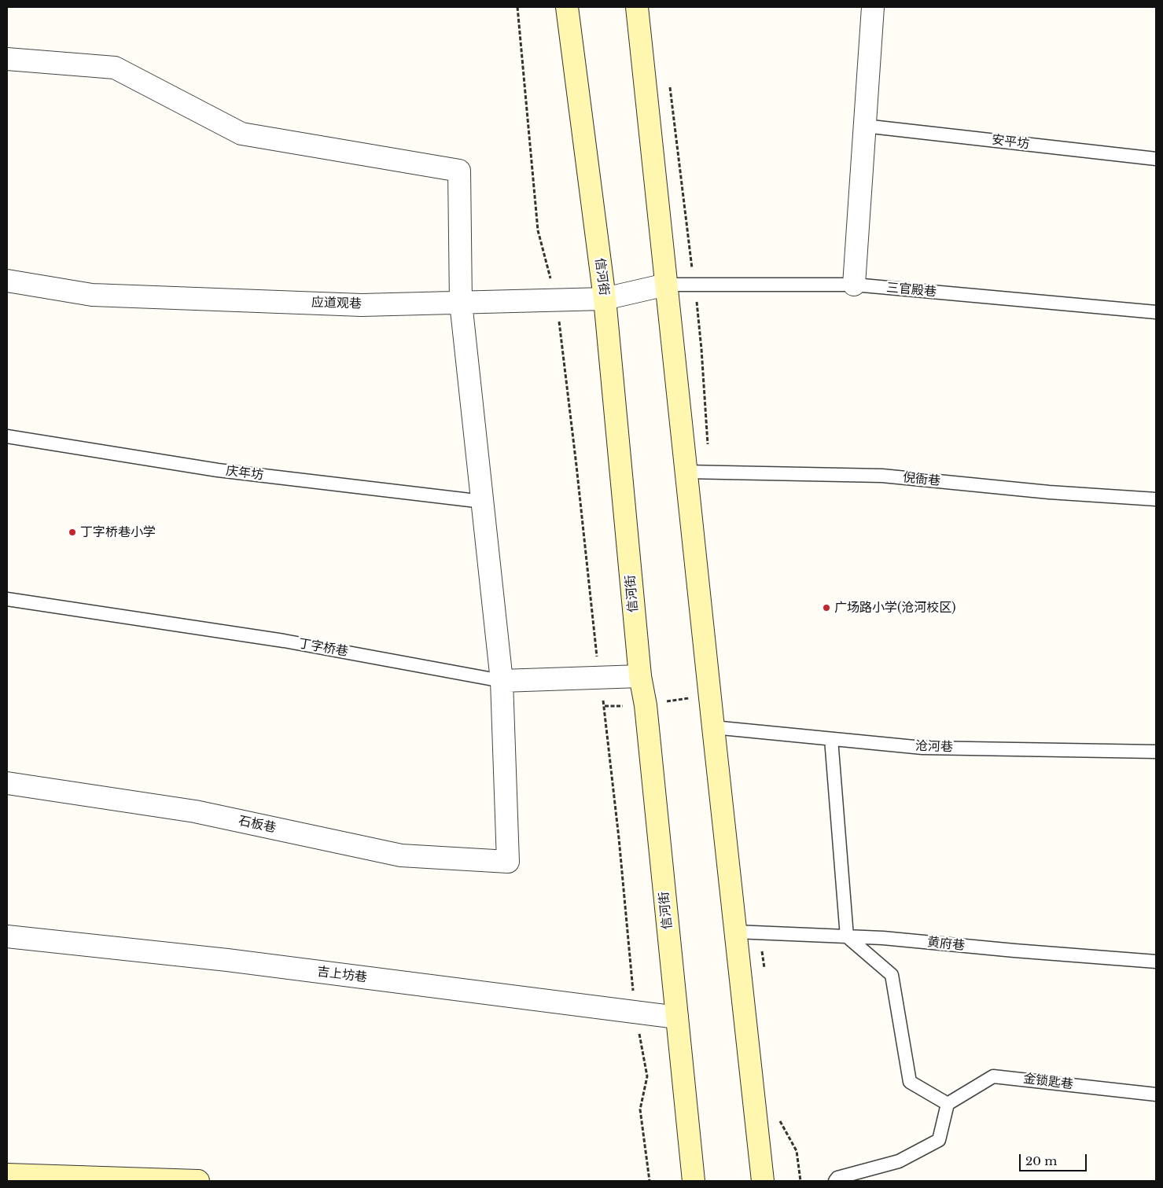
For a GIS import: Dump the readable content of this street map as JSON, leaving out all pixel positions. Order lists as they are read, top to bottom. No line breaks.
{"streets":{"main road":["信河街"],"street":["应道观巷","丁字桥巷","石板巷","吉上坊巷"],"lane":["安平坊","三官殿巷","庆年坊","倪衙巷","沧河巷","黄府巷","金锁匙巷"]},"crossings":[["信河街","应道观巷"],["信河街","丁字桥巷"],["信河街","吉上坊巷"],["三官殿巷","应道观巷"],["丁字桥巷","石板巷"]],"places":["丁字桥巷小学","广场路小学(沧河校区)"],"scale_bar":"20 m"}
